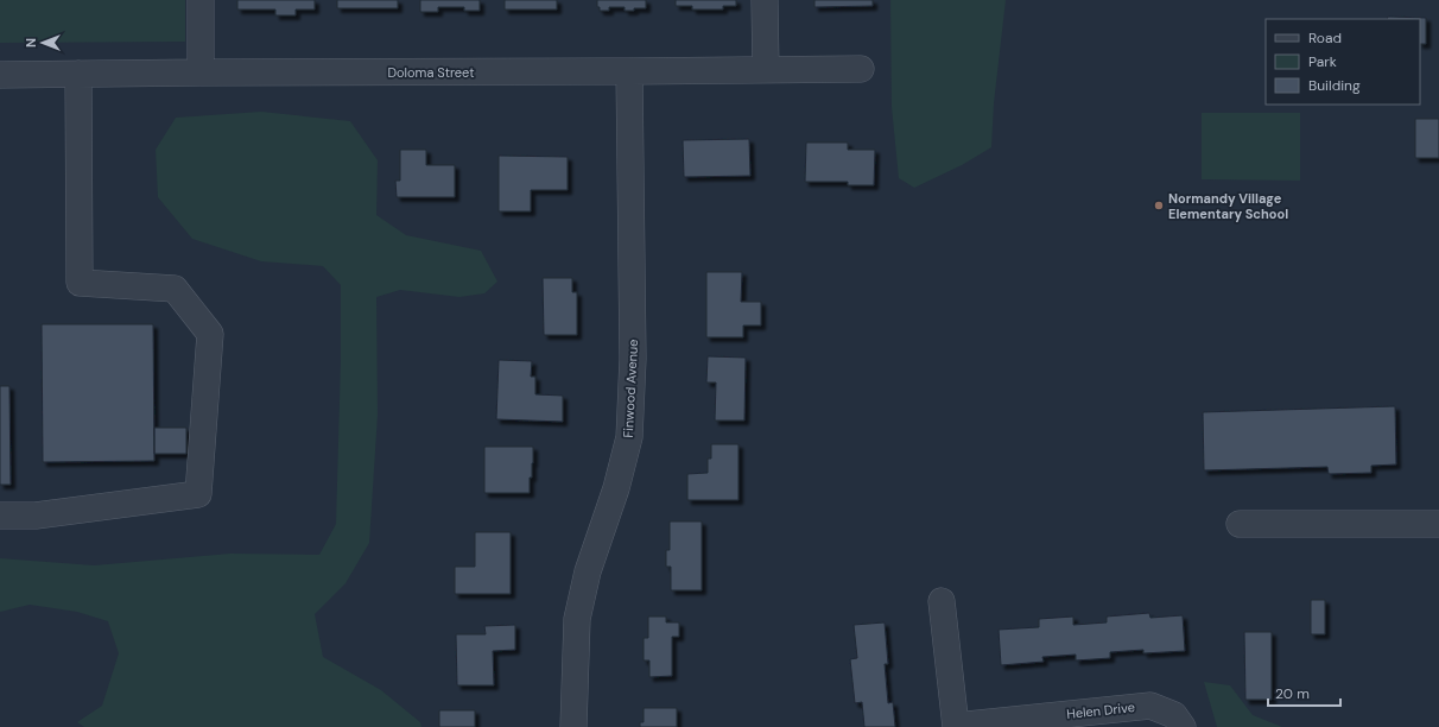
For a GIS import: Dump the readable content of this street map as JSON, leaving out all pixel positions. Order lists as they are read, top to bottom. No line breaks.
{"streets":{"street":["Doloma Street","Finwood Avenue","Helen Drive"]},"crossings":[["Doloma Street","Finwood Avenue"]],"places":["Normandy Village Elementary School"],"legend":["Road","Park","Building"],"scale_bar":"20 m","north":"left"}
